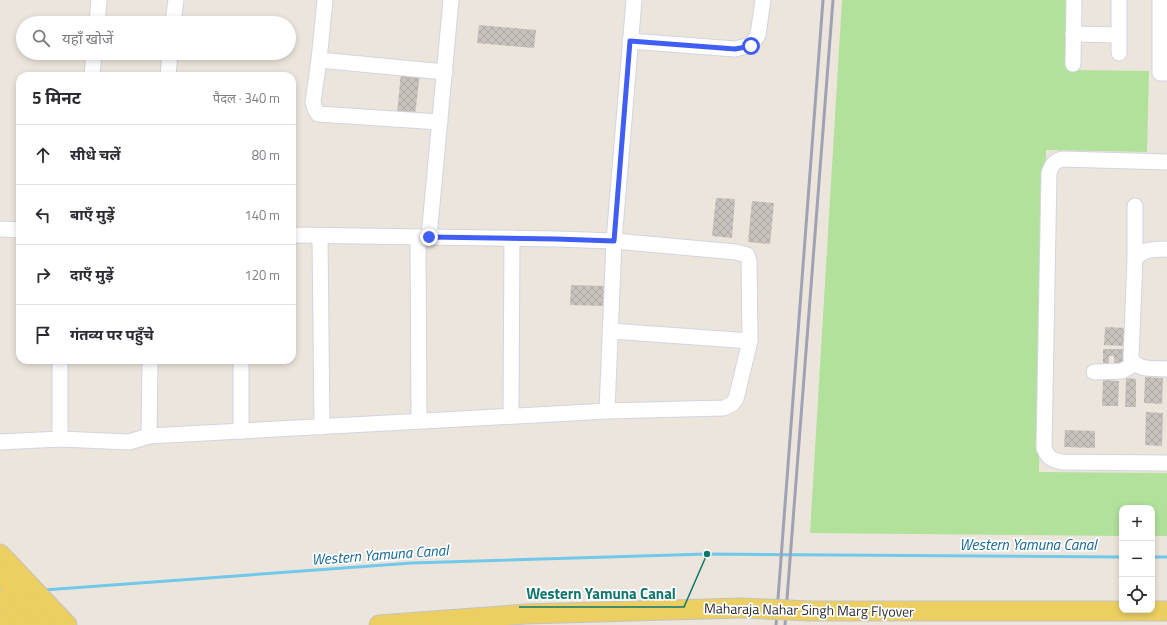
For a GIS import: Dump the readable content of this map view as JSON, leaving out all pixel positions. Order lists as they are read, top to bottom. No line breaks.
{"streets":{"main road":["Maharaja Nahar Singh Marg Flyover"]},"water":["Western Yamuna Canal"],"places":["Western Yamuna Canal"],"page":{"search":"यहाँ खोजें","heading":["5 मिनट","पैदल · 340 m"],"list":[["सीधे चलें","80 m"],["बाएँ मुड़ें","140 m"],["दाएँ मुड़ें","120 m"],"गंतव्य पर पहुँचे"],"map_buttons":["+","−"]}}
